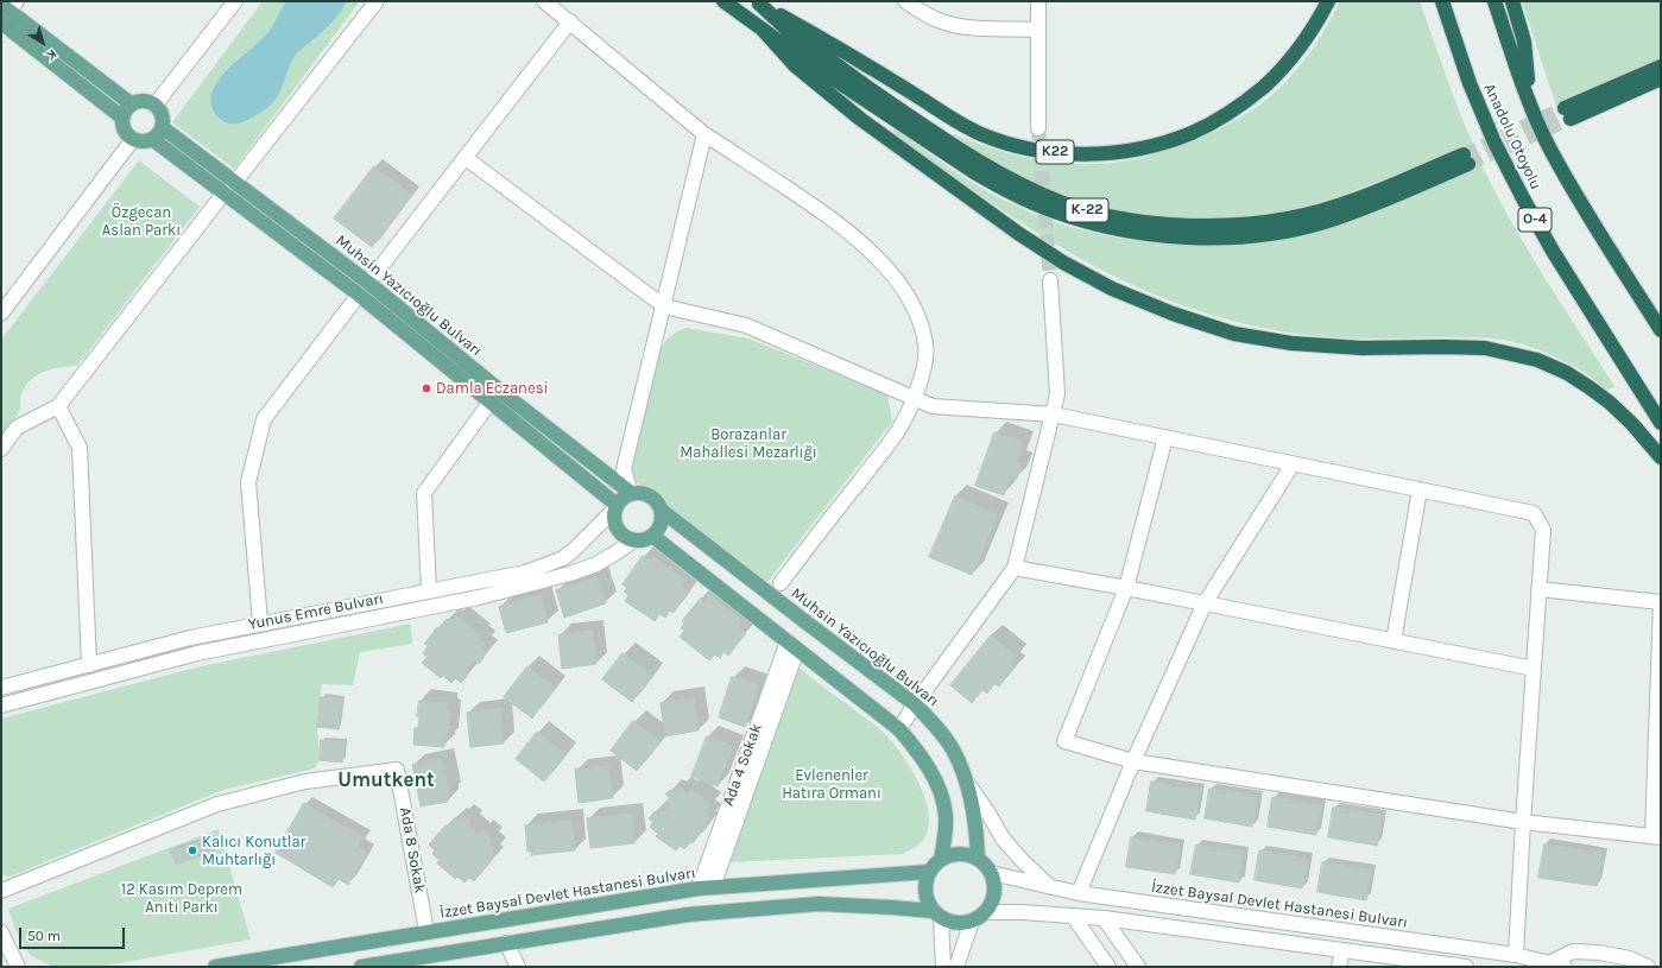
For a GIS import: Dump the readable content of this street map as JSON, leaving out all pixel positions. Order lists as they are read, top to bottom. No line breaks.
{"streets":{"highway":["Anadolu Otoyolu","K22","K-22","O-4"],"main road":["Muhsin Yazıcıoğlu Bulvarı","İzzet Baysal Devlet Hastanesi Bulvarı"],"street":["Yunus Emre Bulvarı","Ada 4 Sokak","Ada 8 Sokak"]},"crossings":[["K22","K-22"],["Muhsin Yazıcıoğlu Bulvarı","Yunus Emre Bulvarı"],["Muhsin Yazıcıoğlu Bulvarı","İzzet Baysal Devlet Hastanesi Bulvarı"],["Ada 4 Sokak","İzzet Baysal Devlet Hastanesi Bulvarı"],["Ada 8 Sokak","İzzet Baysal Devlet Hastanesi Bulvarı"]],"districts":["Umutkent"],"parks":["Özgecan Aslan Parkı","Borazanlar Mahallesi Mezarlığı","Evlenenler Hatıra Ormanı","12 Kasım Deprem Anıtı Parkı"],"places":["Damla Eczanesi","Kalıcı Konutlar Muhtarlığı"],"scale_bar":"50 m","north":"bottom right"}
